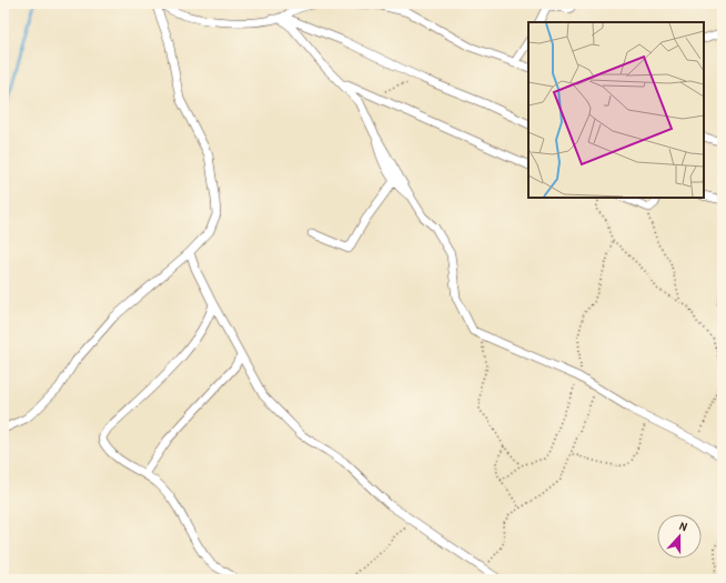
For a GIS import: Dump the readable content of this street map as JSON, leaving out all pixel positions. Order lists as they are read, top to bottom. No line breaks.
{"north":"top"}
